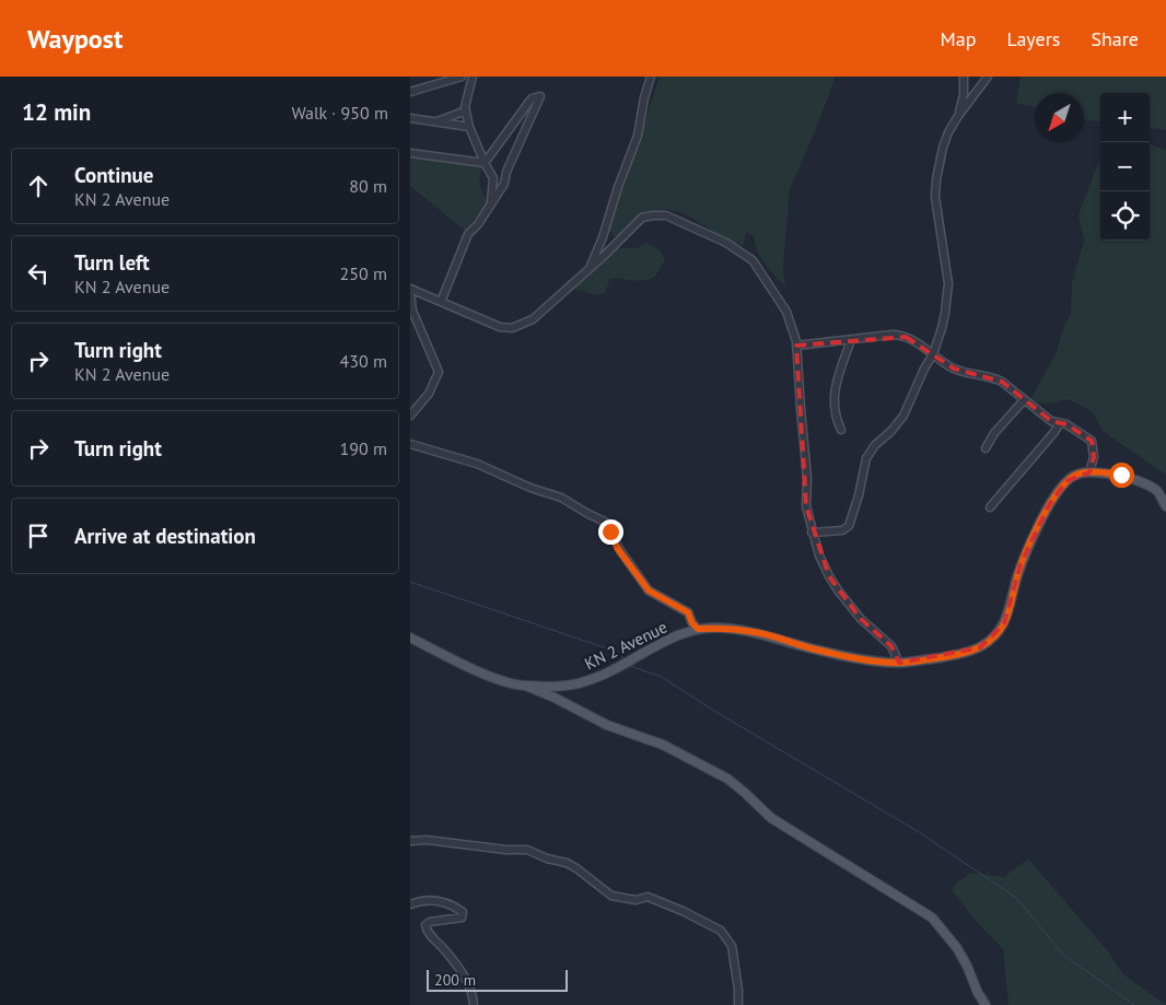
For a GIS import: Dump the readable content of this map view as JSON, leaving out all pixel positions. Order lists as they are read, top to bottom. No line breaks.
{"streets":{"main road":["KN 2 Avenue"]},"scale_bar":"200 m","north":"bottom left","page":{"header":"Waypost","nav":["Map","Layers","Share"],"heading":["12 min","Walk · 950 m"],"map_buttons":["+","−"],"list":[["Continue","KN 2 Avenue","80 m"],["Turn left","KN 2 Avenue","250 m"],["Turn right","KN 2 Avenue","430 m"],["Turn right","190 m"],"Arrive at destination"],"scale":"200 m"}}
